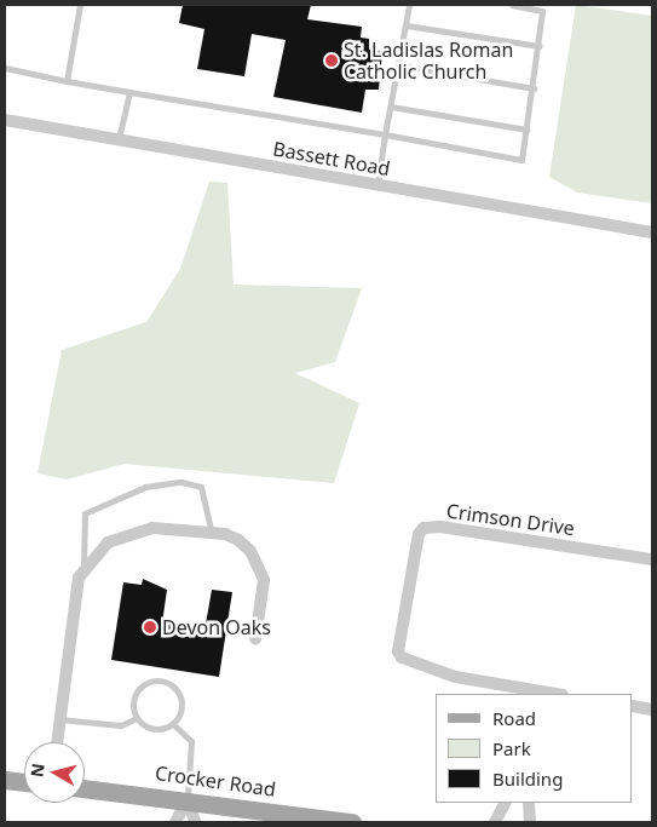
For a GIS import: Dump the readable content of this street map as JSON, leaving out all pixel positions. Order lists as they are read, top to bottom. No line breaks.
{"streets":{"main road":["Crocker Road"],"street":["Bassett Road","Crimson Drive"]},"places":["St. Ladislas Roman Catholic Church","Devon Oaks"],"legend":["Road","Park","Building"],"north":"left"}
